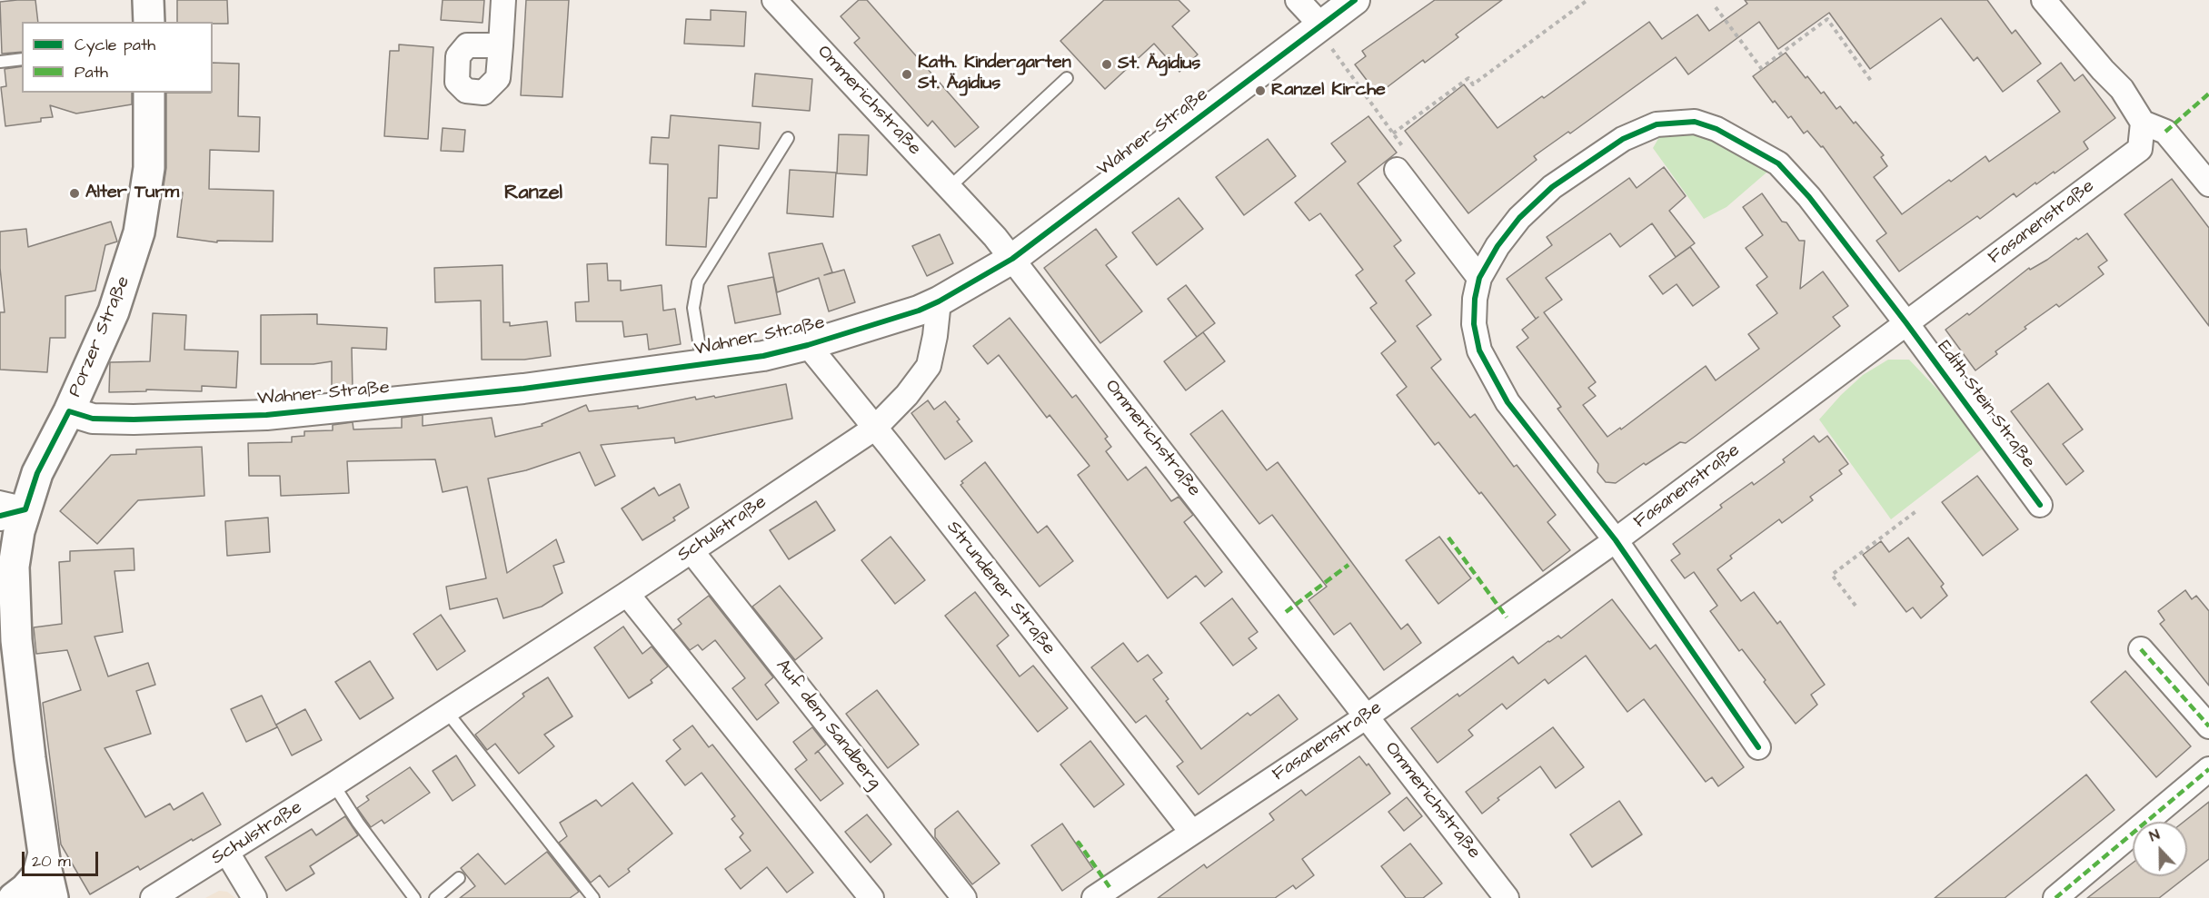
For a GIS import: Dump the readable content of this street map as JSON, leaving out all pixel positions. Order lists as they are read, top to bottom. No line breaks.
{"streets":{"main road":["Porzer Straße"],"street":["Ommerichstraße","Wahner Straße","Fasanenstraße","Edith-Stein-Straße","Schulstraße","Strundener Straße","Auf dem Sandberg"]},"crossings":[["Ommerichstraße","Wahner Straße"],["Ommerichstraße","Fasanenstraße"],["Wahner Straße","Porzer Straße"],["Wahner Straße","Schulstraße"],["Wahner Straße","Strundener Straße"],["Fasanenstraße","Edith-Stein-Straße"],["Fasanenstraße","Strundener Straße"],["Schulstraße","Strundener Straße"],["Schulstraße","Auf dem Sandberg"]],"districts":["Ranzel"],"places":["St. Ägidius","Kath. Kindergarten St. Ägidius","Ranzel Kirche","Alter Turm"],"legend":["Cycle path","Path"],"scale_bar":"20 m","north":"top"}
